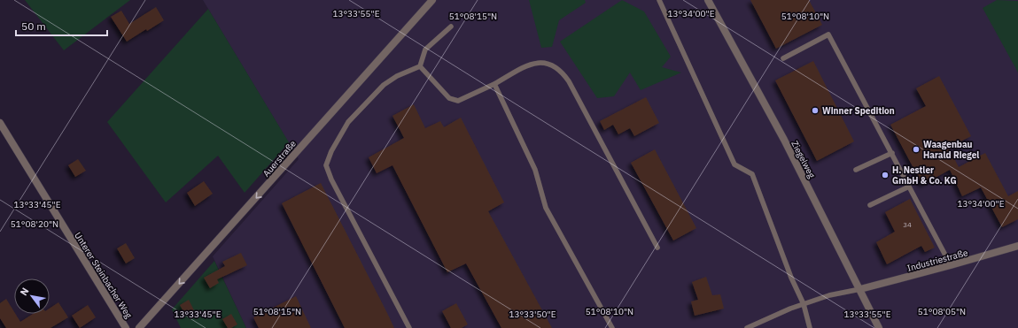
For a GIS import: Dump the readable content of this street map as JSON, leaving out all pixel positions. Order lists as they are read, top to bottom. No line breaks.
{"streets":{"street":["Auerstraße","Ziegelweg","Industriestraße","Unterer Steinbacher Weg"]},"crossings":[["Ziegelweg","Industriestraße"]],"one_way":["Auerstraße"],"places":["Winner Spedition","Waagenbau Harald Riegel","H. Nestler GmbH & Co. KG"],"house_numbers":["34"],"scale_bar":"50 m","north":"top left","coordinates":["13°33'55\"E","13°34'00\"E","51°08'15\"N","51°08'10\"N","13°33'45\"E","51°08'20\"N","51°08'05\"N","13°33'50\"E"]}
